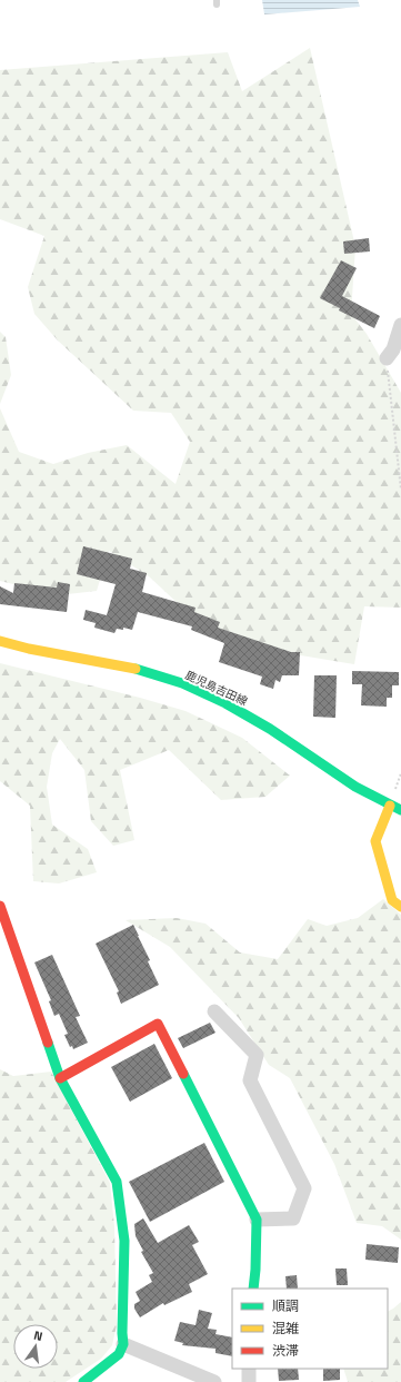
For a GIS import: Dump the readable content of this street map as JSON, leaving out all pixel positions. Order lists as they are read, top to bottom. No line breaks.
{"streets":{"street":["鹿児島吉田線"]},"legend":["順調","混雑","渋滞"],"north":"top"}
